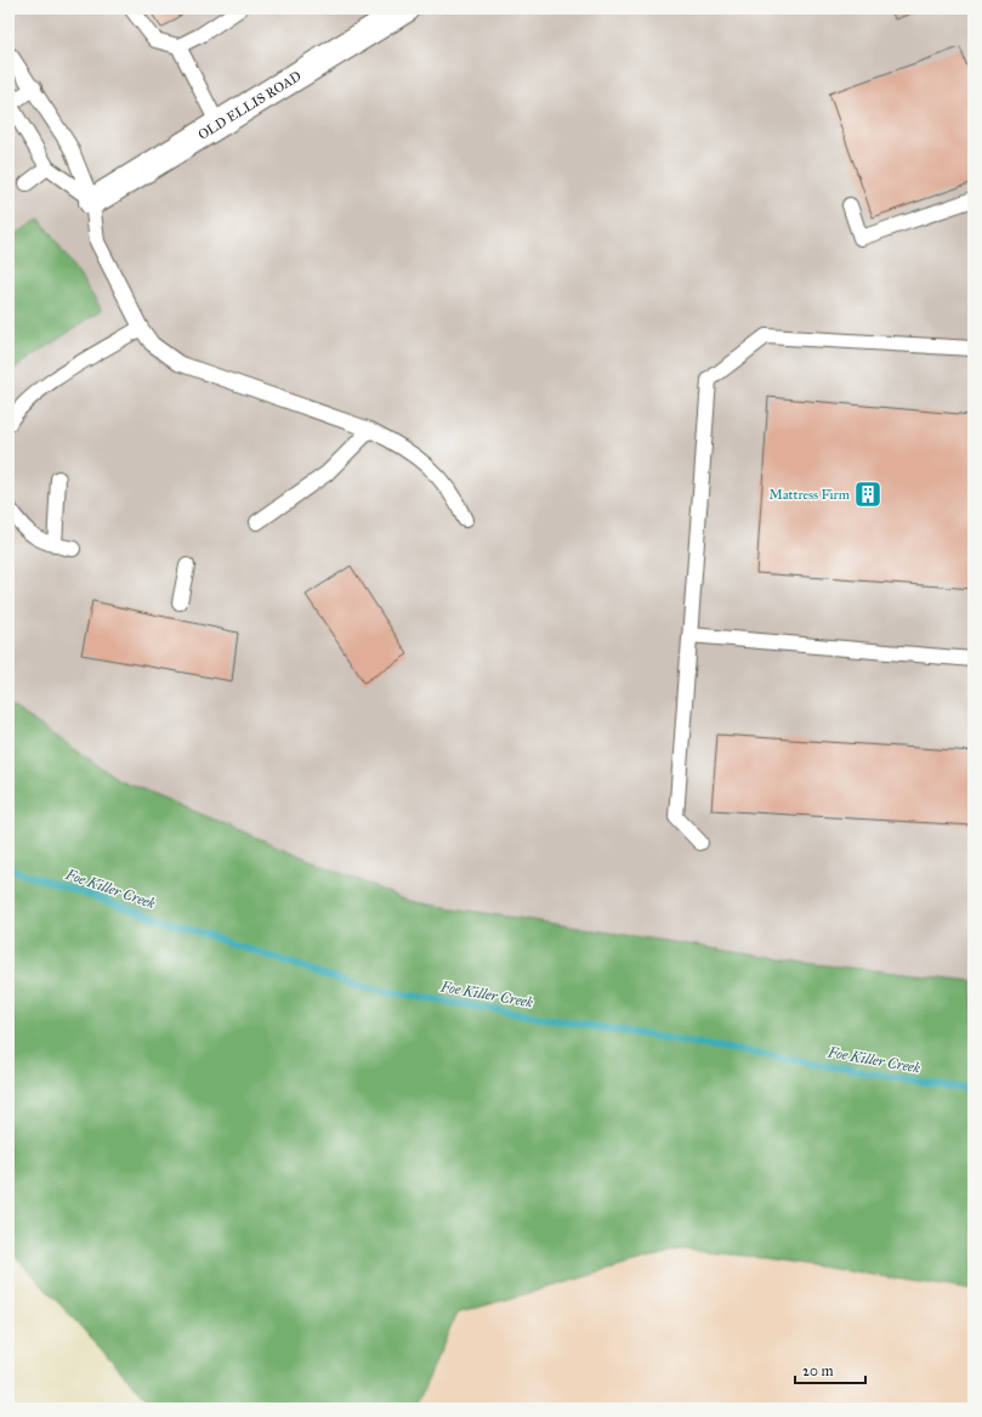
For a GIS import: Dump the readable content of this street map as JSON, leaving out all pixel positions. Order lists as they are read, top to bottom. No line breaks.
{"streets":{"street":["OLD ELLIS ROAD"]},"water":["Foe Killer Creek"],"places":{"building":["Mattress Firm"]},"scale_bar":"20 m"}
